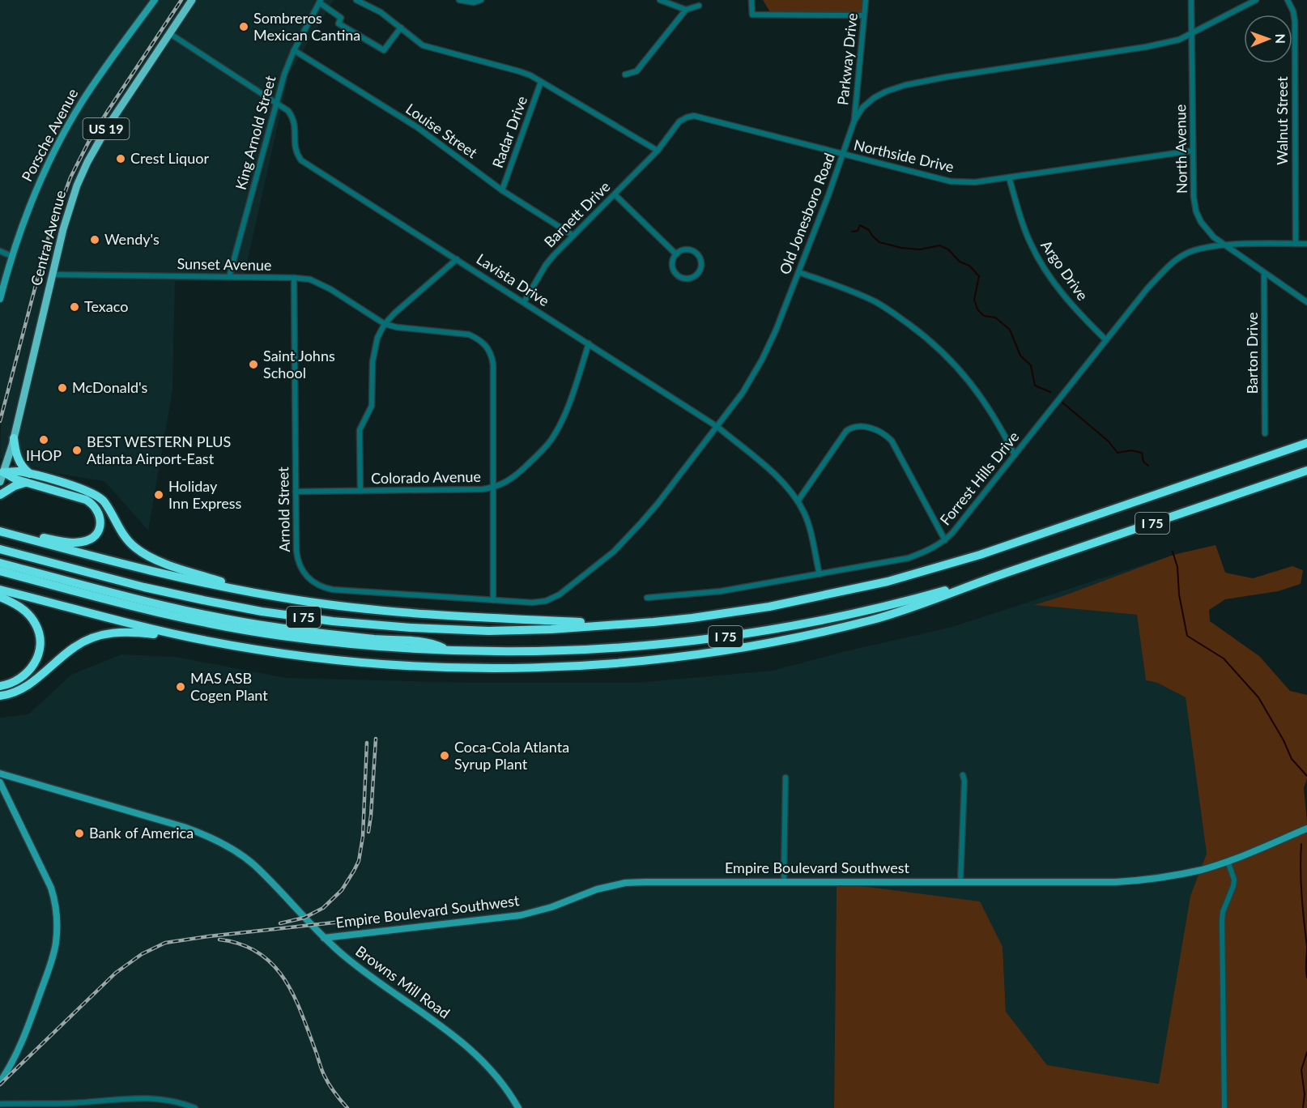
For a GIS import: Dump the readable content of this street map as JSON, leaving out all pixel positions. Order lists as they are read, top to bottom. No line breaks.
{"streets":{"highway":["I 75"],"main road":["US 19","Central Avenue"],"street":["Parkway Drive","Walnut Street","Louise Street","Radar Drive","King Arnold Street","Porsche Avenue","North Avenue","Northside Drive","Old Jonesboro Road","Barnett Drive","Sunset Avenue","Argo Drive","Lavista Drive","Barton Drive","Colorado Avenue","Forrest Hills Drive","Arnold Street","Empire Boulevard Southwest","Browns Mill Road"]},"crossings":[["Parkway Drive","Old Jonesboro Road"],["Walnut Street","Forrest Hills Drive"],["Louise Street","Radar Drive"],["Louise Street","King Arnold Street"],["Louise Street","Barnett Drive"],["King Arnold Street","Sunset Avenue"],["King Arnold Street","Lavista Drive"],["North Avenue","Northside Drive"],["North Avenue","Old Jonesboro Road"],["North Avenue","Barton Drive"],["North Avenue","Forrest Hills Drive"],["Northside Drive","Old Jonesboro Road"],["Northside Drive","Barnett Drive"],["Northside Drive","Argo Drive"],["Old Jonesboro Road","Lavista Drive"],["Old Jonesboro Road","Arnold Street"],["Barnett Drive","Lavista Drive"],["Central Avenue","Sunset Avenue"],["Central Avenue","Lavista Drive"],["Sunset Avenue","Arnold Street"],["Argo Drive","Forrest Hills Drive"],["Lavista Drive","Colorado Avenue"],["Lavista Drive","Forrest Hills Drive"],["Colorado Avenue","Arnold Street"],["Empire Boulevard Southwest","Browns Mill Road"]],"places":["Sombreros Mexican Cantina","Crest Liquor","Wendy's","Texaco","Saint Johns School","McDonald's","IHOP","BEST WESTERN PLUS Atlanta Airport-East","Holiday Inn Express","MAS ASB Cogen Plant","Coca-Cola Atlanta Syrup Plant","Bank of America"],"north":"right"}
